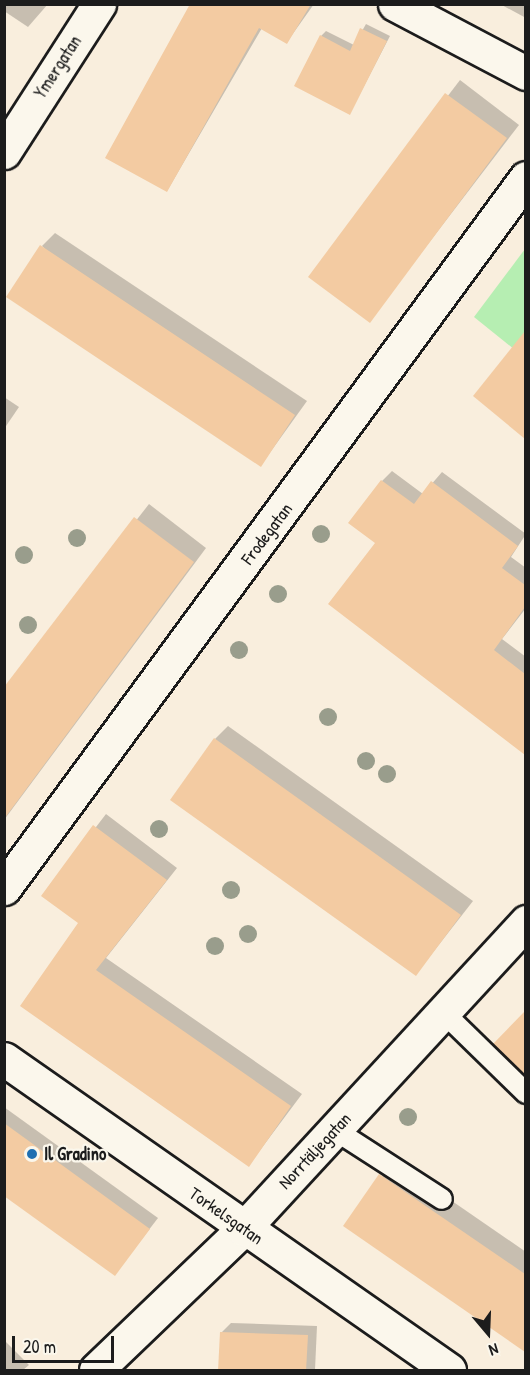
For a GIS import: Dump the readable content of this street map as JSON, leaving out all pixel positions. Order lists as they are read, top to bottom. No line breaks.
{"streets":{"street":["Ymergatan","Frodegatan","Norrtäljegatan","Torkelsgatan"]},"crossings":[["Norrtäljegatan","Torkelsgatan"]],"places":["Il Gradino"],"scale_bar":"20 m","north":"bottom"}
